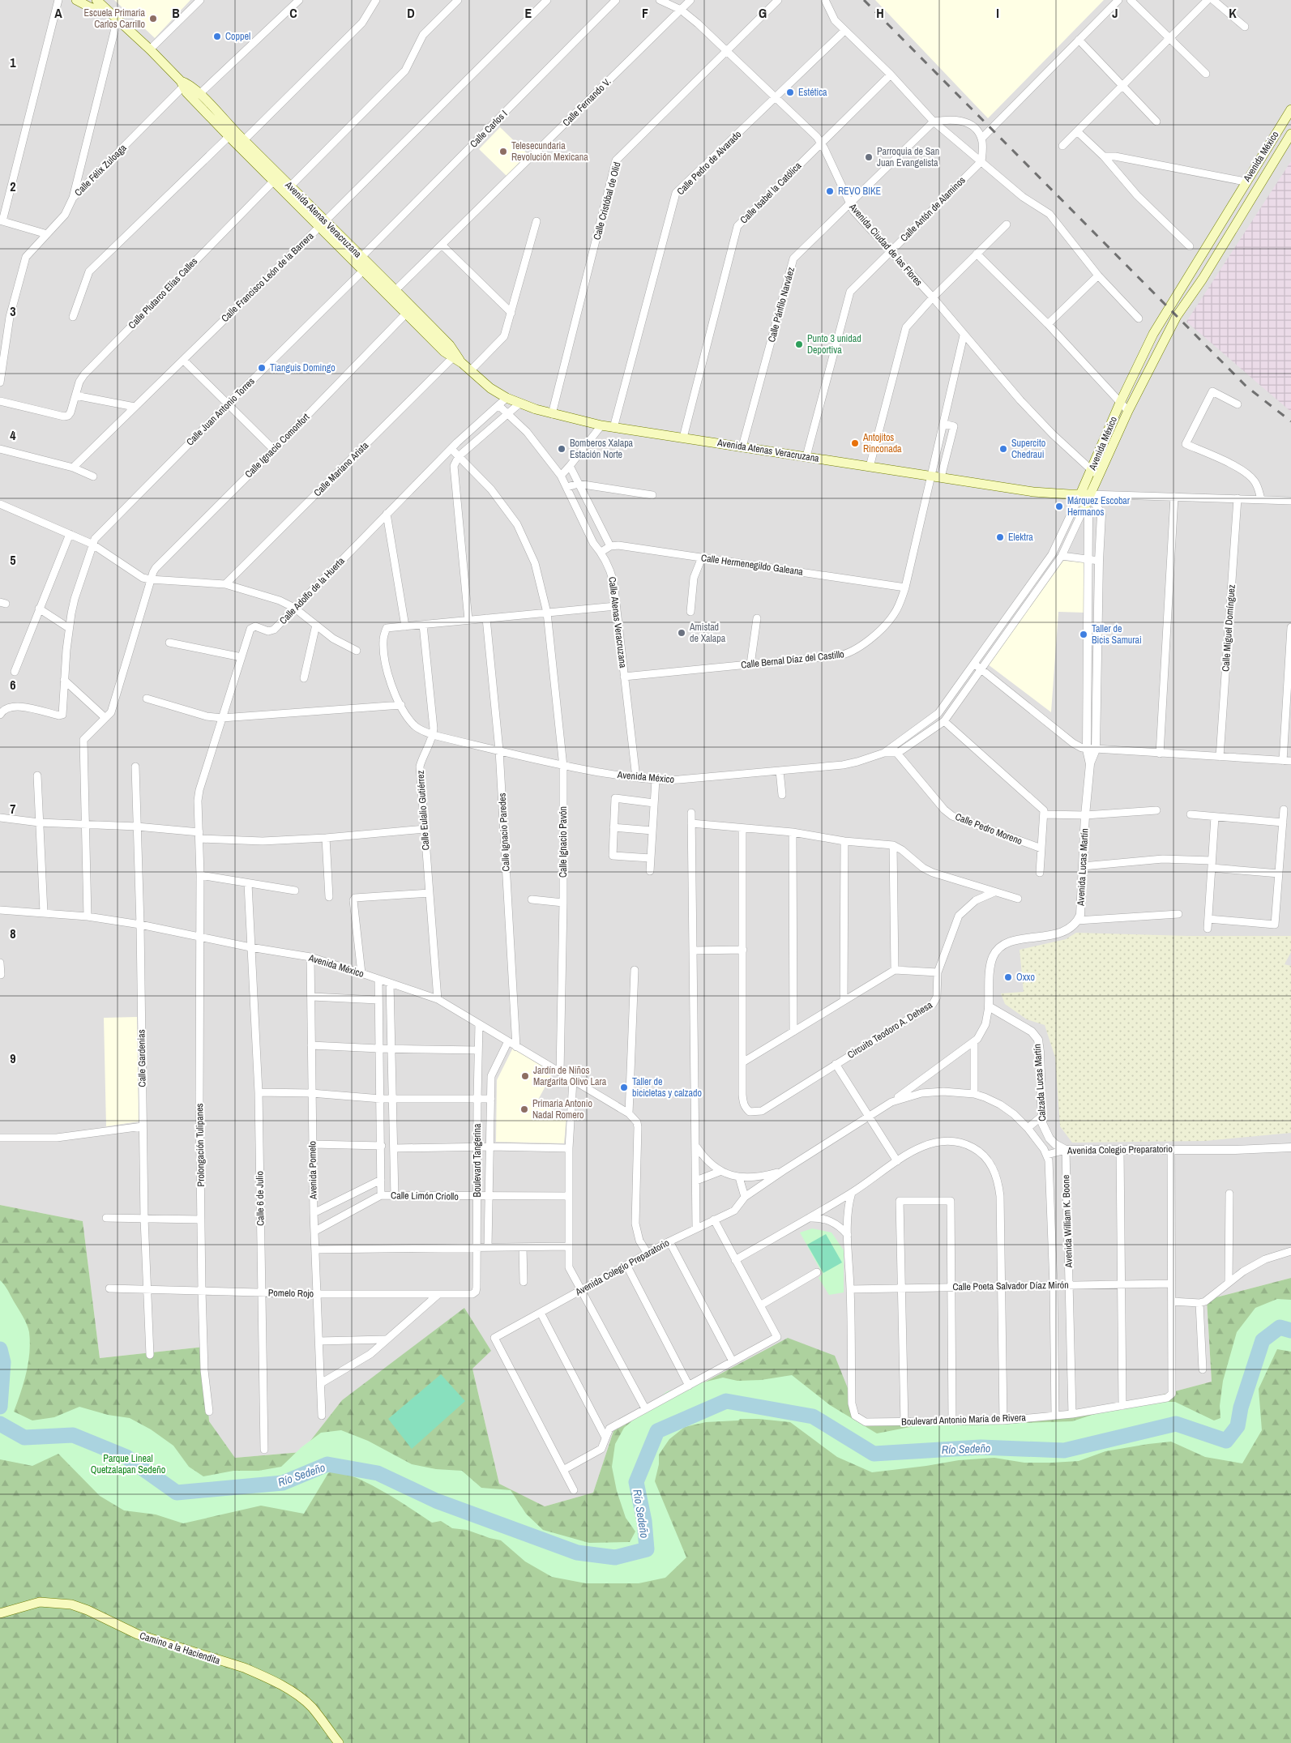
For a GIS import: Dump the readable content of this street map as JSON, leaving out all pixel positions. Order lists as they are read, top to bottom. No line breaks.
{"streets":{"main road":["Avenida México","Avenida Atenas Veracruzana","Camino a la Haciendita"],"street":["Calle Fernando V.","Calle Carlos I","Calle Pedro de Alvarado","Calle Félix Zuloaga","Calle Isabel la Católica","Calle Cristóbal de Olid","Calle Antón de Alaminos","Avenida Ciudad de las Flores","Calle Francisco León de la Barrera","Calle Plutarco Elías Calles","Calle Pánfilo Narváez","Calle Juan Antonio Torres","Calle Ignacio Comonfort","Calle Mariano Arista","Calle Hermenegildo Galeana","Calle Adolfo de la Huerta","Calle Atenas Veracruzana","Calle Miguel Domínguez","Calle Bernal Díaz del Castillo","Calle Eulalio Gutiérrez","Calle Pedro Moreno","Calle Ignacio Paredes","Calle Ignacio Pavón","Avenida Lucas Martín","Circuito Teodoro A. Dehesa","Calle Gardenias","Calzada Lucas Martín","Prolongación Tulipanes","Avenida Colegio Preparatorio","Boulevard Tangerina","Avenida Pomelo","Calle Limón Criollo","Calle 6 de Julio","Avenida William K. Boone","Calle Poeta Salvador Díaz Mirón","Pomelo Rojo","Boulevard Antonio María de Rivera"]},"crossings":[["Calle Fernando V.","Avenida Atenas Veracruzana"],["Calle Fernando V.","Avenida Ciudad de las Flores"],["Calle Carlos I","Avenida Atenas Veracruzana"],["Avenida México","Avenida Atenas Veracruzana"],["Avenida México","Avenida Ciudad de las Flores"],["Avenida México","Calle Ignacio Comonfort"],["Avenida México","Calle Atenas Veracruzana"],["Avenida México","Calle Eulalio Gutiérrez"],["Avenida México","Calle Pedro Moreno"],["Avenida México","Calle Ignacio Paredes"],["Avenida México","Calle Ignacio Pavón"],["Avenida México","Avenida Lucas Martín"],["Avenida México","Calle Gardenias"],["Avenida México","Prolongación Tulipanes"],["Avenida México","Avenida Colegio Preparatorio"],["Avenida México","Boulevard Tangerina"],["Avenida México","Avenida Pomelo"],["Avenida México","Calle 6 de Julio"],["Calle Pedro de Alvarado","Avenida Atenas Veracruzana"],["Calle Pedro de Alvarado","Avenida Ciudad de las Flores"],["Calle Félix Zuloaga","Avenida Atenas Veracruzana"],["Calle Isabel la Católica","Avenida Atenas Veracruzana"],["Calle Isabel la Católica","Avenida Ciudad de las Flores"],["Calle Cristóbal de Olid","Avenida Atenas Veracruzana"],["Calle Cristóbal de Olid","Avenida Ciudad de las Flores"],["Calle Antón de Alaminos","Avenida Atenas Veracruzana"],["Calle Antón de Alaminos","Avenida Ciudad de las Flores"],["Avenida Atenas Veracruzana","Calle Francisco León de la Barrera"],["Avenida Atenas Veracruzana","Calle Plutarco Elías Calles"],["Avenida Atenas Veracruzana","Calle Pánfilo Narváez"],["Avenida Atenas Veracruzana","Calle Juan Antonio Torres"],["Avenida Atenas Veracruzana","Calle Ignacio Comonfort"],["Avenida Atenas Veracruzana","Calle Mariano Arista"],["Avenida Atenas Veracruzana","Calle Adolfo de la Huerta"],["Avenida Atenas Veracruzana","Calle Bernal Díaz del Castillo"],["Avenida Atenas Veracruzana","Avenida Lucas Martín"],["Avenida Ciudad de las Flores","Calle Pánfilo Narváez"],["Avenida Ciudad de las Flores","Calle Bernal Díaz del Castillo"],["Calle Hermenegildo Galeana","Calle Bernal Díaz del Castillo"],["Calle Adolfo de la Huerta","Calle Atenas Veracruzana"],["Calle Adolfo de la Huerta","Calle Ignacio Pavón"],["Calle Adolfo de la Huerta","Prolongación Tulipanes"],["Calle Atenas Veracruzana","Calle Bernal Díaz del Castillo"],["Calle Gardenias","Pomelo Rojo"],["Calzada Lucas Martín","Avenida Colegio Preparatorio"],["Calzada Lucas Martín","Avenida William K. Boone"],["Prolongación Tulipanes","Pomelo Rojo"],["Avenida Colegio Preparatorio","Avenida William K. Boone"],["Boulevard Tangerina","Calle Limón Criollo"],["Boulevard Tangerina","Pomelo Rojo"],["Avenida Pomelo","Calle Limón Criollo"],["Avenida Pomelo","Pomelo Rojo"],["Calle 6 de Julio","Pomelo Rojo"],["Avenida William K. Boone","Calle Poeta Salvador Díaz Mirón"],["Avenida William K. Boone","Boulevard Antonio María de Rivera"],["Calle Poeta Salvador Díaz Mirón","Boulevard Antonio María de Rivera"]],"water":["Río Sedeño"],"parks":["Parque Lineal Quetzalapan Sedeño"],"places":["Escuela Primaria Carlos Carrillo","Coppel","Estética","Telesecundaria Revolución Mexicana","Parroquia de San Juan Evangelista","REVO BIKE","Punto 3 unidad Deportiva","Tianguis Domingo","Antojitos Rinconada","Bomberos Xalapa Estación Norte","Supercito Chedraui","Márquez Escobar Hermanos","Elektra","Amistad de Xalapa","Taller de Bicis Samurai","Oxxo","Jardín de Niños Margarita Olivo Lara","Taller de bicicletas y calzado","Primaria Antonio Nadal Romero"],"grid":{"columns":["A","B","C","D","E","F","G","H","I","J","K"],"rows":["1","2","3","4","5","6","7","8","9"]}}
